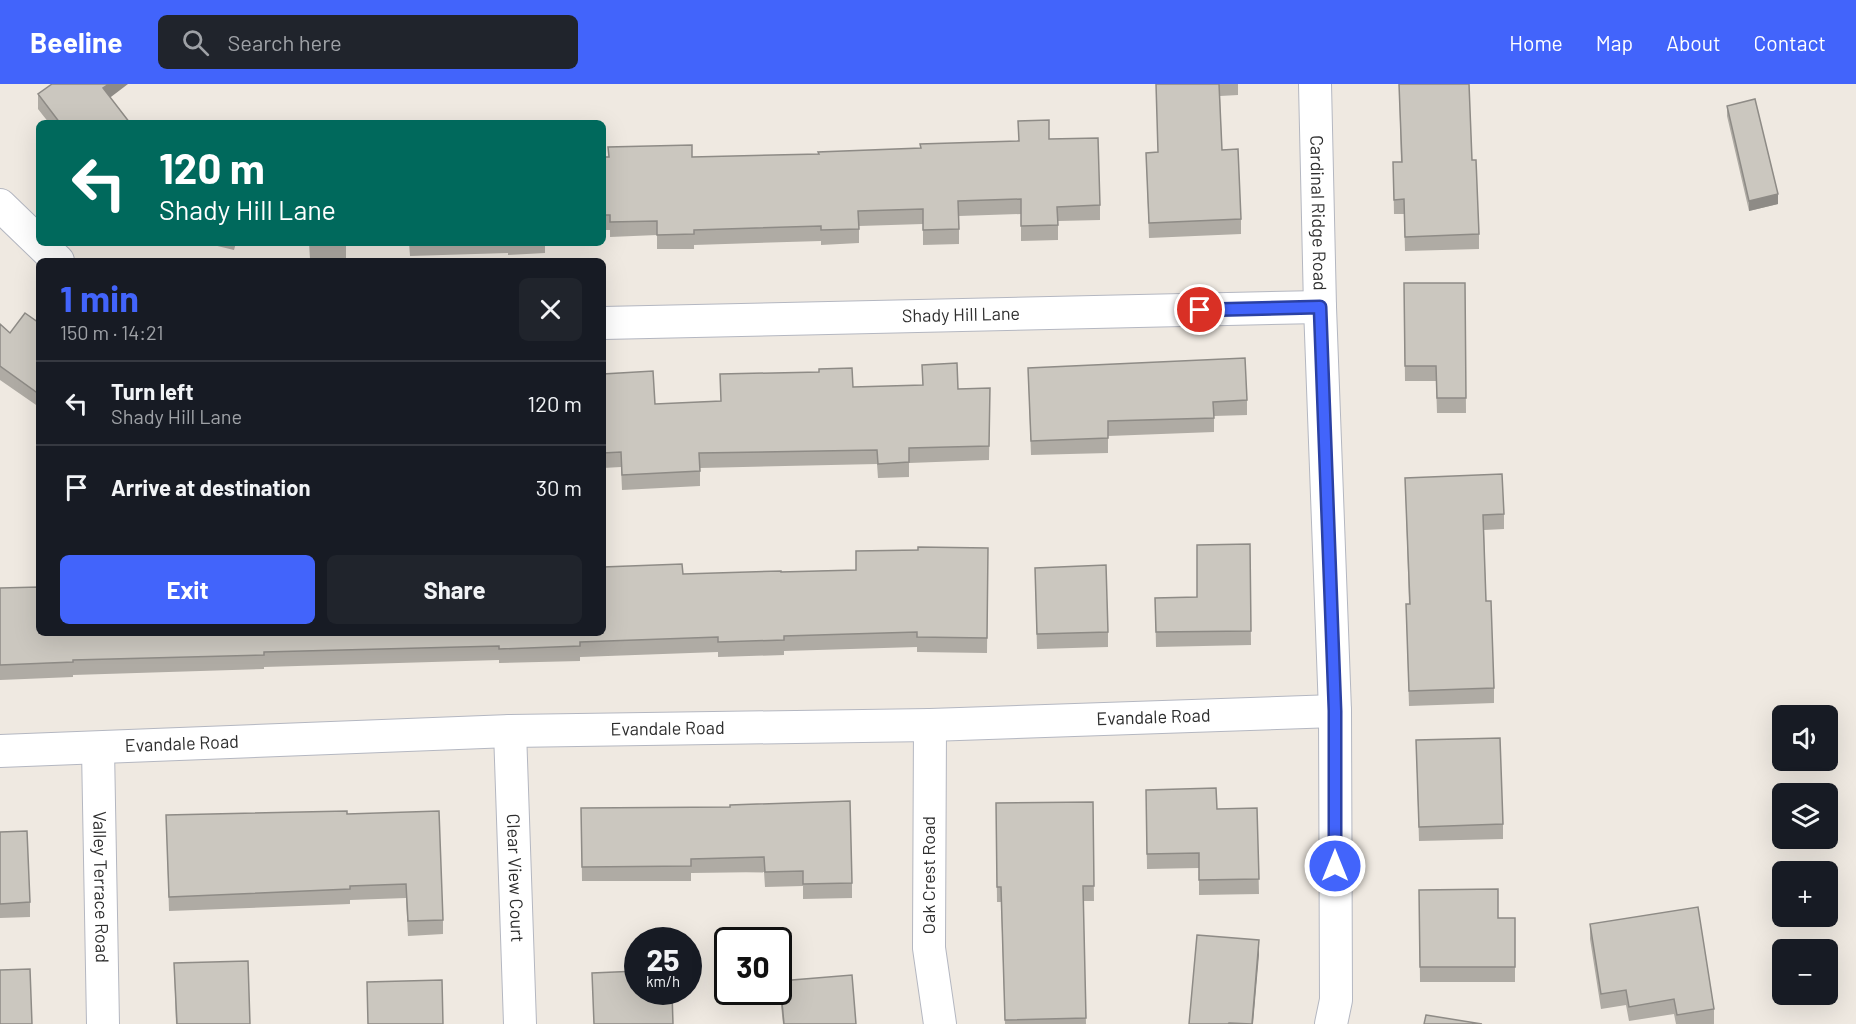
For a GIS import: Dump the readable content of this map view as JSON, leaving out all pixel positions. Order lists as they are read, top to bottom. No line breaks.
{"streets":{"street":["Cardinal Ridge Road","Shady Hill Lane","Evandale Road","Oak Crest Road","Clear View Court","Valley Terrace Road"]},"crossings":[["Cardinal Ridge Road","Shady Hill Lane"],["Cardinal Ridge Road","Evandale Road"],["Evandale Road","Oak Crest Road"],["Evandale Road","Clear View Court"],["Evandale Road","Valley Terrace Road"]],"page":{"header":"Beeline","search":"Search here","nav":["Home","Map","About","Contact"],"turn":["120 m","Shady Hill Lane"],"heading":["1 min","150 m · 14:21"],"list":[{"name":"Turn left","note":"Shady Hill Lane","value":"120 m"},{"name":"Arrive at destination","value":"30 m"}],"buttons":["Exit","Share"],"map_buttons":["+","−"],"speed":"25 km/h","limit":"30"}}
